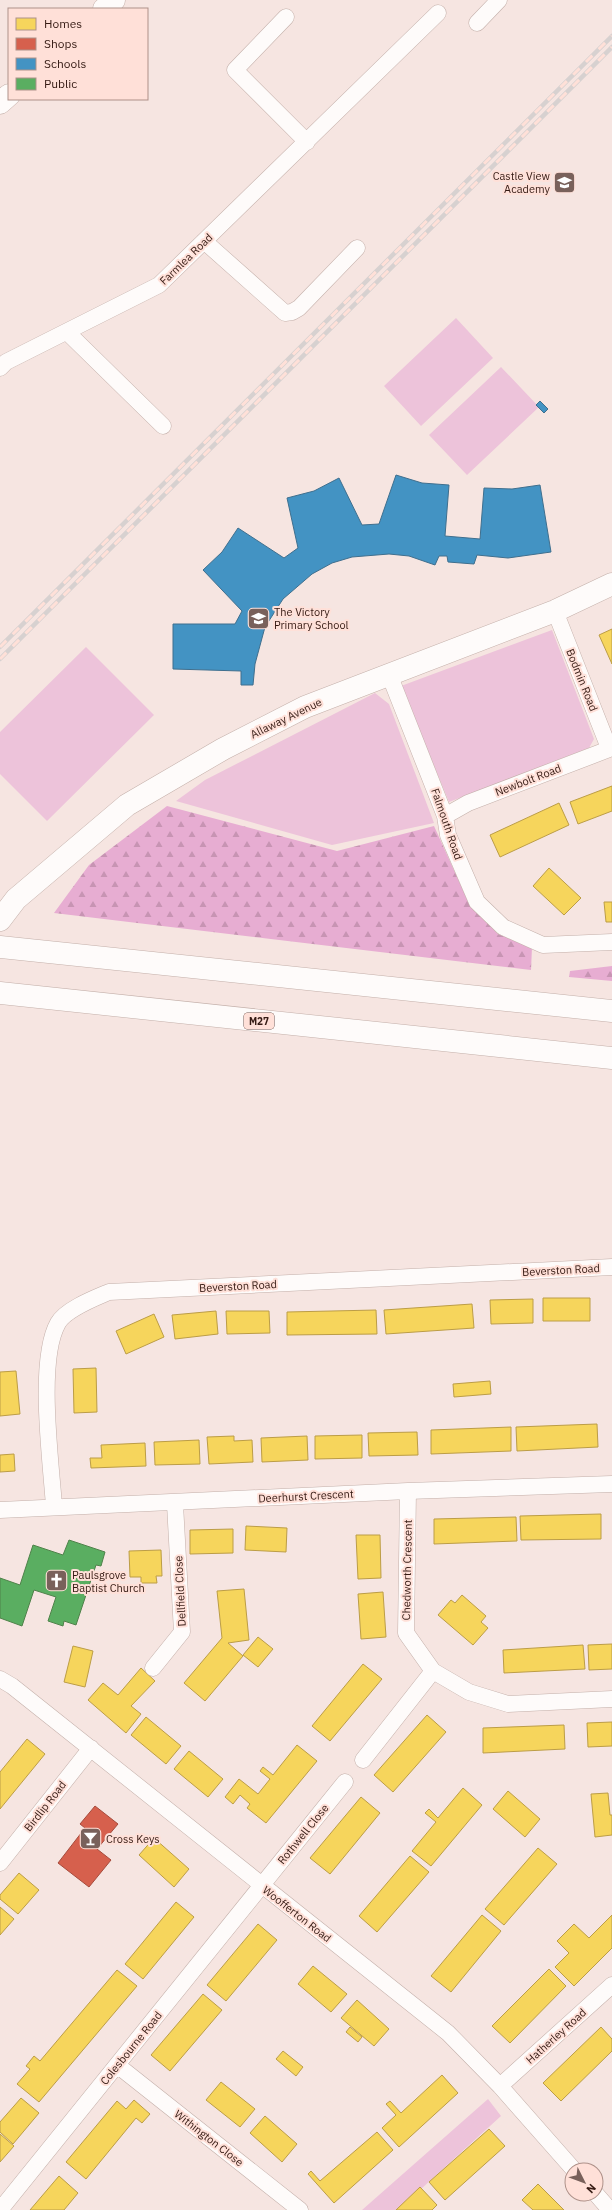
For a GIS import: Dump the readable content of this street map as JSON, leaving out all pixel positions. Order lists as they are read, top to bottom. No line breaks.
{"streets":{"main road":["Allaway Avenue","M27"],"street":["Farmlea Road","Bodmin Road","Newbolt Road","Falmouth Road","Beverston Road","Deerhurst Crescent","Chedworth Crescent","Dellfield Close","Birdlip Road","Rothwell Close","Woofferton Road","Hatherley Road","Colesbourne Road","Withington Close"]},"crossings":[["Bodmin Road","Allaway Avenue"],["Bodmin Road","Newbolt Road"],["Allaway Avenue","Falmouth Road"],["Newbolt Road","Falmouth Road"],["Beverston Road","Deerhurst Crescent"],["Deerhurst Crescent","Chedworth Crescent"],["Deerhurst Crescent","Dellfield Close"],["Birdlip Road","Woofferton Road"],["Rothwell Close","Woofferton Road"],["Rothwell Close","Colesbourne Road"],["Woofferton Road","Hatherley Road"],["Woofferton Road","Colesbourne Road"],["Colesbourne Road","Withington Close"]],"places":{"school or university":["Castle View Academy","The Victory Primary School"],"church":["Paulsgrove Baptist Church"],"bar":["Cross Keys"]},"legend":["Homes","Shops","Schools","Public"],"north":"bottom right"}
